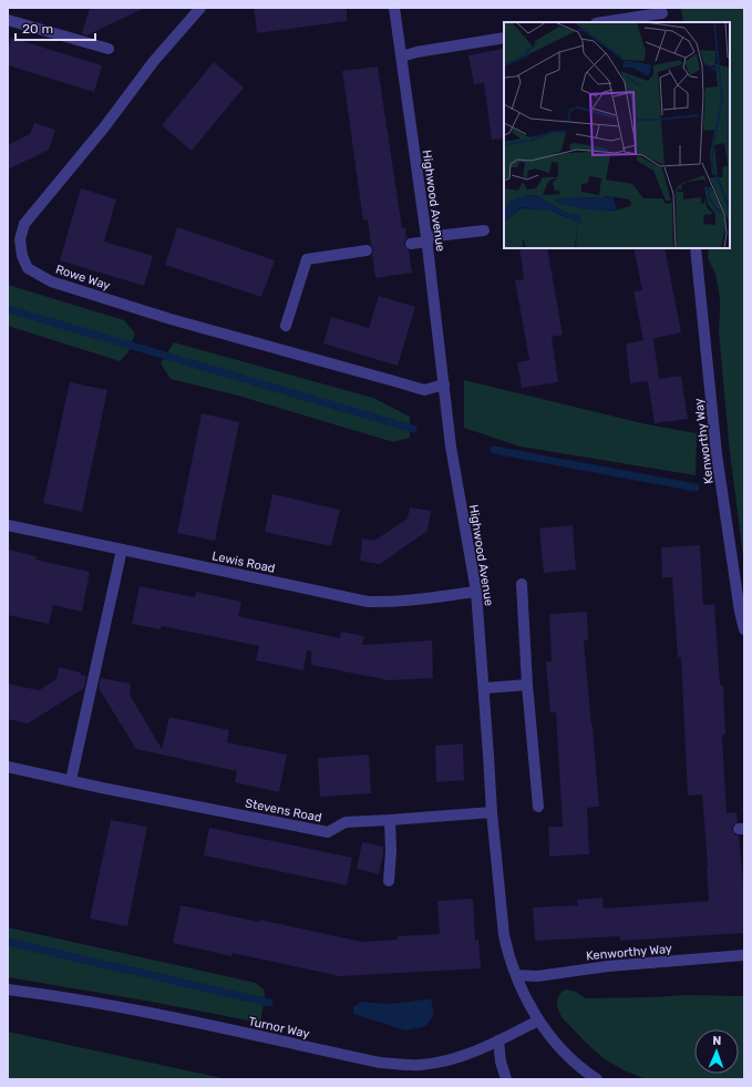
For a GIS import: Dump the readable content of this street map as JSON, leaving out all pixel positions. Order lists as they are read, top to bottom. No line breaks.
{"streets":{"street":["Highwood Avenue","Rowe Way","Kenworthy Way","Lewis Road","Stevens Road","Turnor Way"]},"crossings":[["Highwood Avenue","Rowe Way"],["Highwood Avenue","Kenworthy Way"],["Highwood Avenue","Lewis Road"],["Highwood Avenue","Stevens Road"],["Highwood Avenue","Turnor Way"]],"scale_bar":"20 m","north":"top"}
